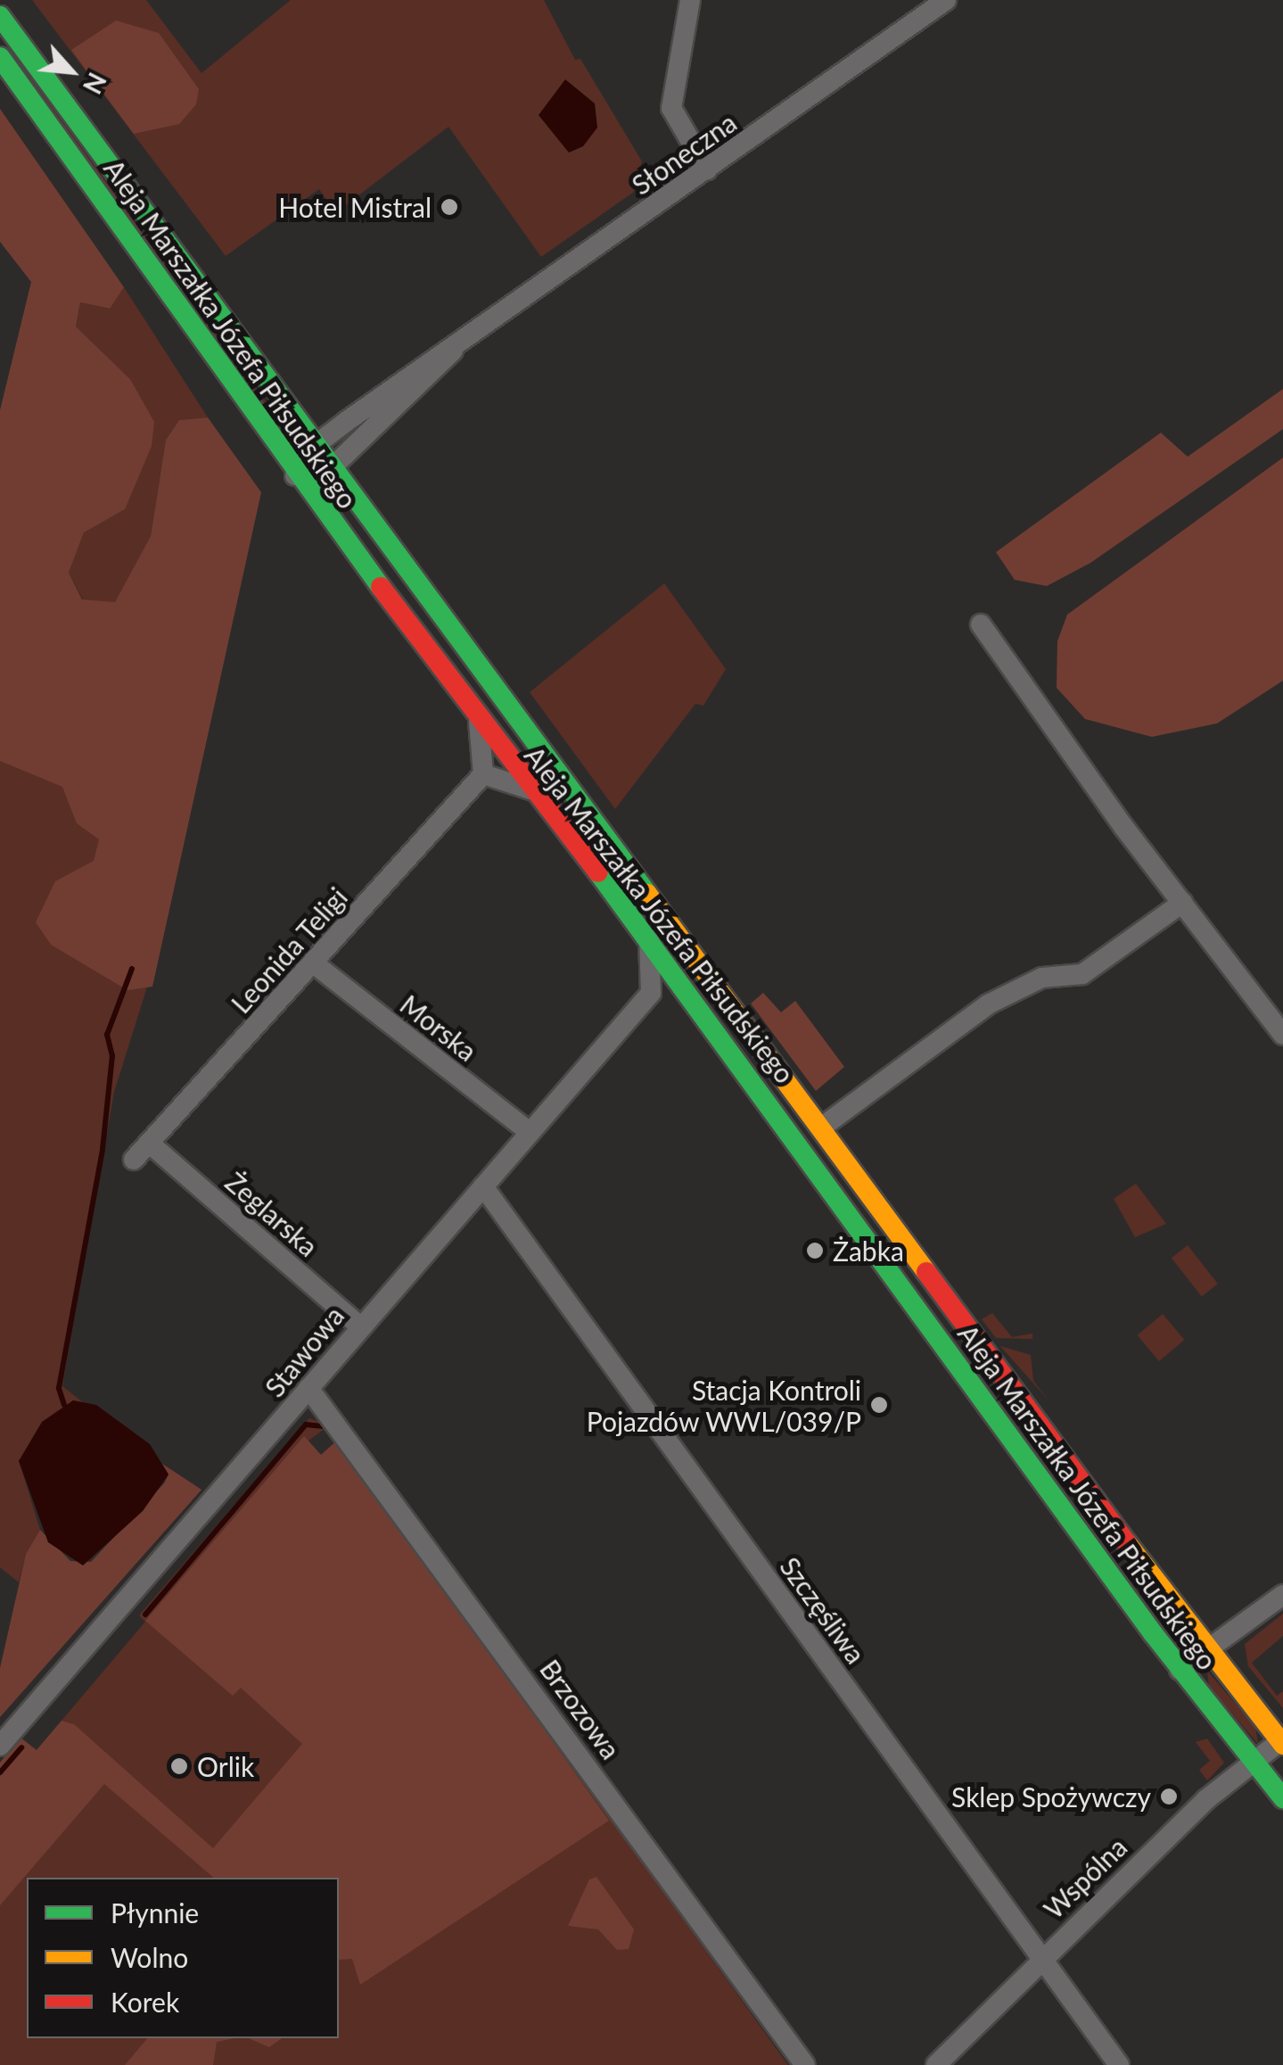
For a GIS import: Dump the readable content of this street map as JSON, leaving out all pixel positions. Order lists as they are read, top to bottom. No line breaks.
{"streets":{"main road":["Aleja Marszałka Józefa Piłsudskiego"],"street":["Słoneczna","Leonida Teligi","Morska","Żeglarska","Stawowa","Szczęśliwa","Brzozowa","Wspólna"]},"crossings":[["Słoneczna","Aleja Marszałka Józefa Piłsudskiego"],["Aleja Marszałka Józefa Piłsudskiego","Wspólna"],["Leonida Teligi","Morska"],["Leonida Teligi","Żeglarska"],["Morska","Stawowa"],["Żeglarska","Stawowa"],["Stawowa","Szczęśliwa"],["Stawowa","Brzozowa"],["Szczęśliwa","Wspólna"]],"places":["Hotel Mistral","Żabka","Stacja Kontroli Pojazdów WWL/039/P","Orlik","Sklep Spożywczy"],"legend":["Płynnie","Wolno","Korek"],"north":"bottom right"}
